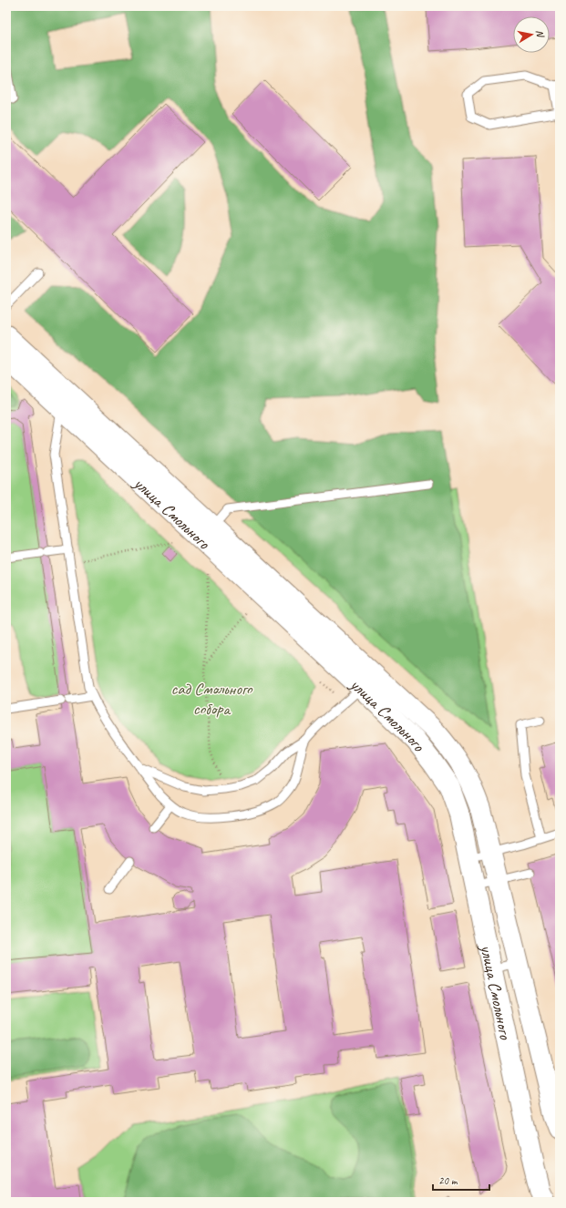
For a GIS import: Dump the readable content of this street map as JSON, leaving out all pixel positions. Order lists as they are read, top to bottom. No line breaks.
{"streets":{"street":["улица Смольного"]},"parks":["сад Смольного собора"],"scale_bar":"20 m","north":"right"}
